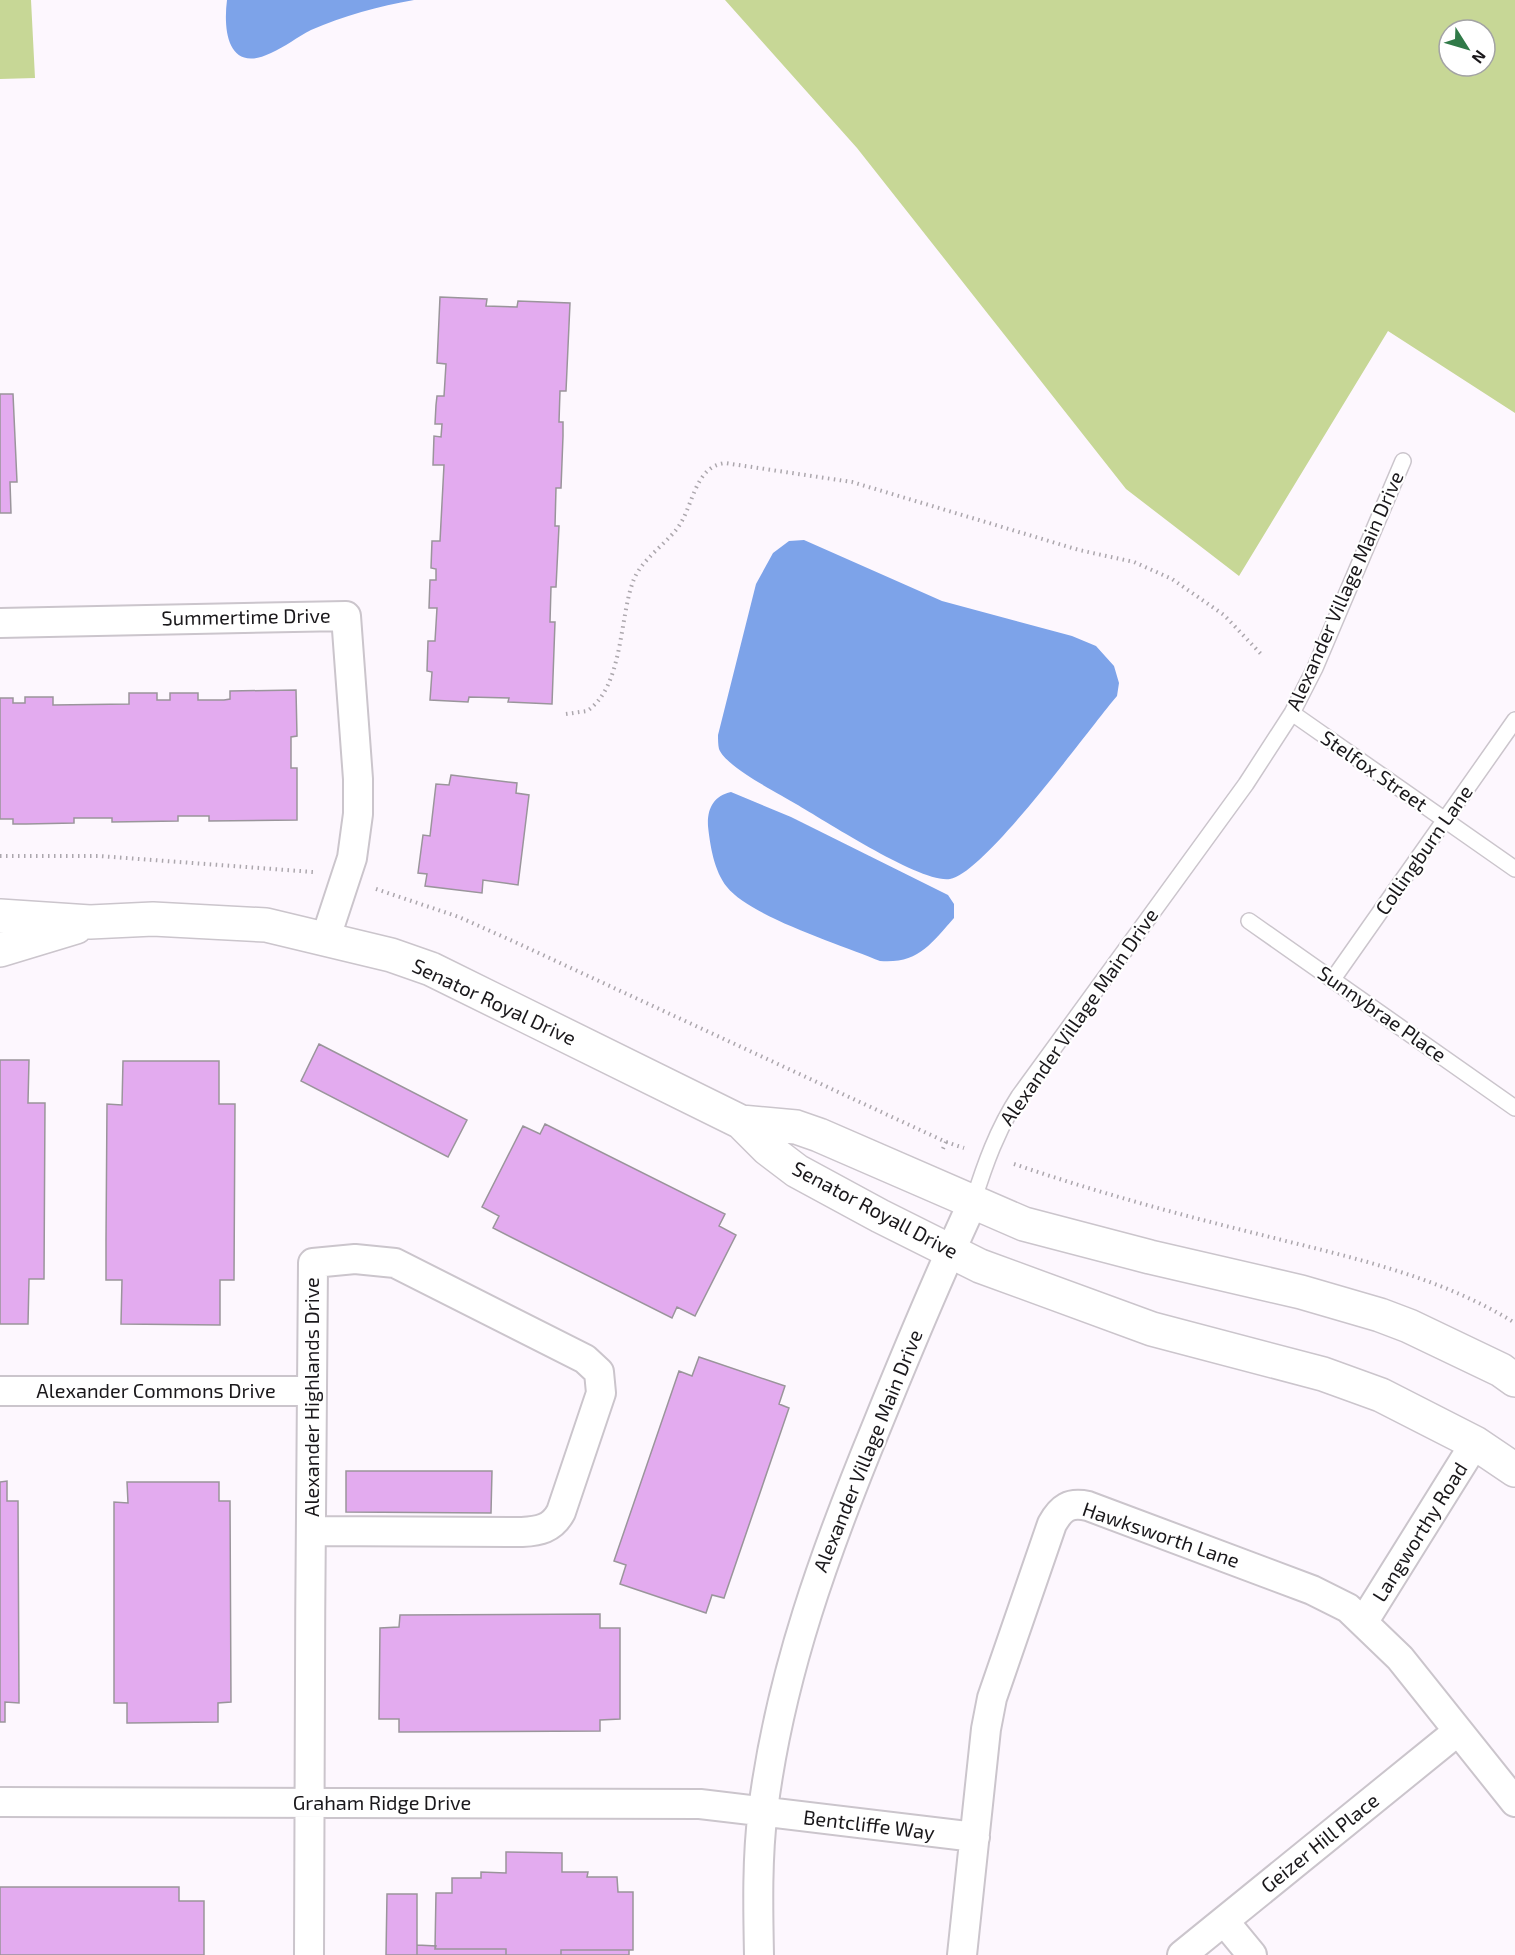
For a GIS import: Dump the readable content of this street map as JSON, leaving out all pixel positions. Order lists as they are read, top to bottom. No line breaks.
{"streets":{"street":["Alexander Village Main Drive","Summertime Drive","Senator Royal Drive","Senator Royall Drive","Alexander Commons Drive","Alexander Highlands Drive","Langworthy Road","Hawksworth Lane","Graham Ridge Drive","Bentcliffe Way","Geizer Hill Place"],"lane":["Stelfox Street","Collingburn Lane","Sunnybrae Place"]},"crossings":[["Alexander Village Main Drive","Stelfox Street"],["Alexander Village Main Drive","Senator Royall Drive"],["Alexander Village Main Drive","Graham Ridge Drive"],["Alexander Village Main Drive","Bentcliffe Way"],["Summertime Drive","Senator Royal Drive"],["Stelfox Street","Collingburn Lane"],["Collingburn Lane","Sunnybrae Place"],["Senator Royal Drive","Senator Royall Drive"],["Senator Royall Drive","Langworthy Road"],["Alexander Commons Drive","Alexander Highlands Drive"],["Alexander Highlands Drive","Graham Ridge Drive"],["Langworthy Road","Hawksworth Lane"],["Hawksworth Lane","Bentcliffe Way"],["Hawksworth Lane","Geizer Hill Place"],["Graham Ridge Drive","Bentcliffe Way"]],"north":"bottom right"}
